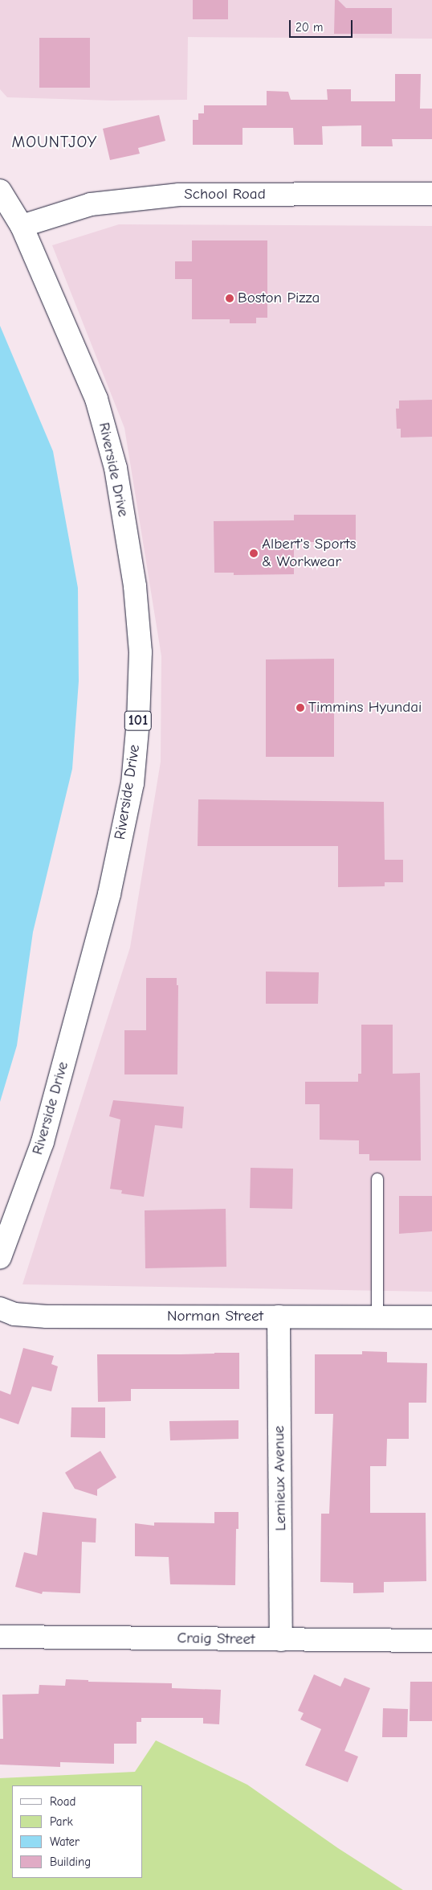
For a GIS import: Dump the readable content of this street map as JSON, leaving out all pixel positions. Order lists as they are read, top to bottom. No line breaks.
{"streets":{"street":["School Road","Riverside Drive","101","Norman Street","Lemieux Avenue","Craig Street"]},"crossings":[["School Road","Riverside Drive"],["Norman Street","Lemieux Avenue"],["Lemieux Avenue","Craig Street"]],"districts":["MOUNTJOY"],"places":["Boston Pizza","Albert's Sports & Workwear","Timmins Hyundai"],"legend":["Road","Park","Water","Building"],"scale_bar":"20 m"}
